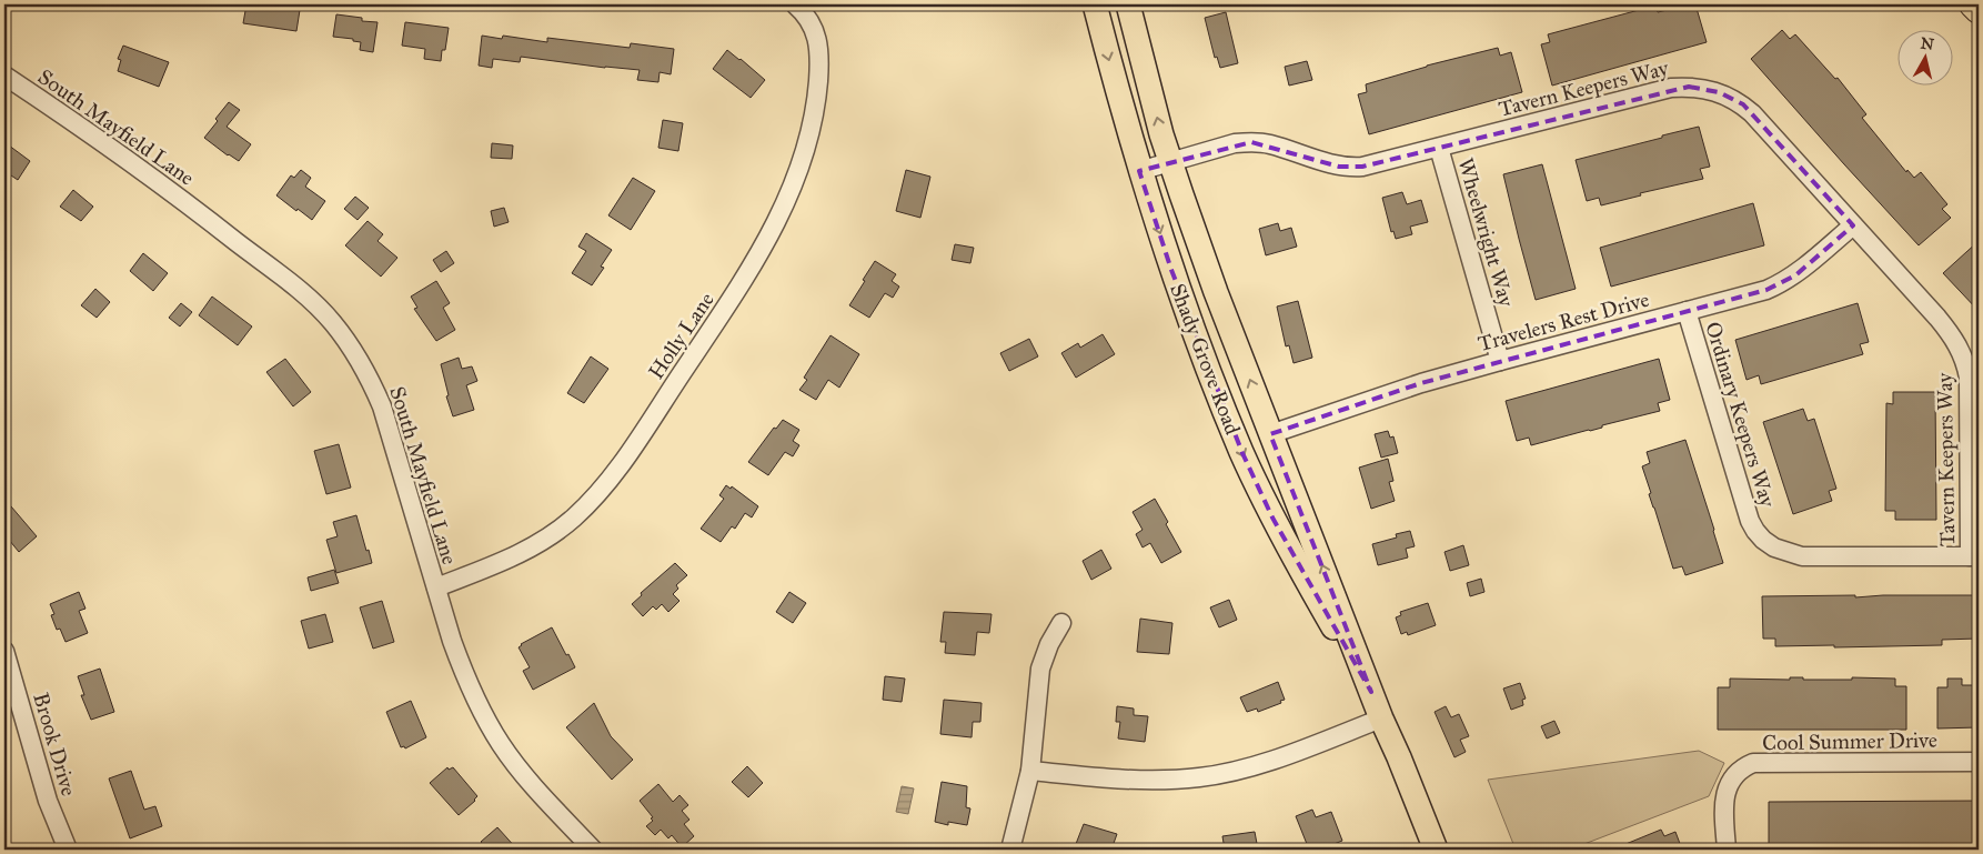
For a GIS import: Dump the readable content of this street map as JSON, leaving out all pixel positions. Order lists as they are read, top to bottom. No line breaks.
{"streets":{"main road":["Shady Grove Road"],"street":["Tavern Keepers Way","South Mayfield Lane","Wheelwright Way","Travelers Rest Drive","Holly Lane","Ordinary Keepers Way","Cool Summer Drive","Brook Drive"]},"crossings":[["Tavern Keepers Way","Wheelwright Way"],["Tavern Keepers Way","Travelers Rest Drive"],["Tavern Keepers Way","Shady Grove Road"],["Tavern Keepers Way","Ordinary Keepers Way"],["South Mayfield Lane","Holly Lane"],["Wheelwright Way","Travelers Rest Drive"],["Travelers Rest Drive","Shady Grove Road"],["Travelers Rest Drive","Ordinary Keepers Way"]],"north":"top"}
